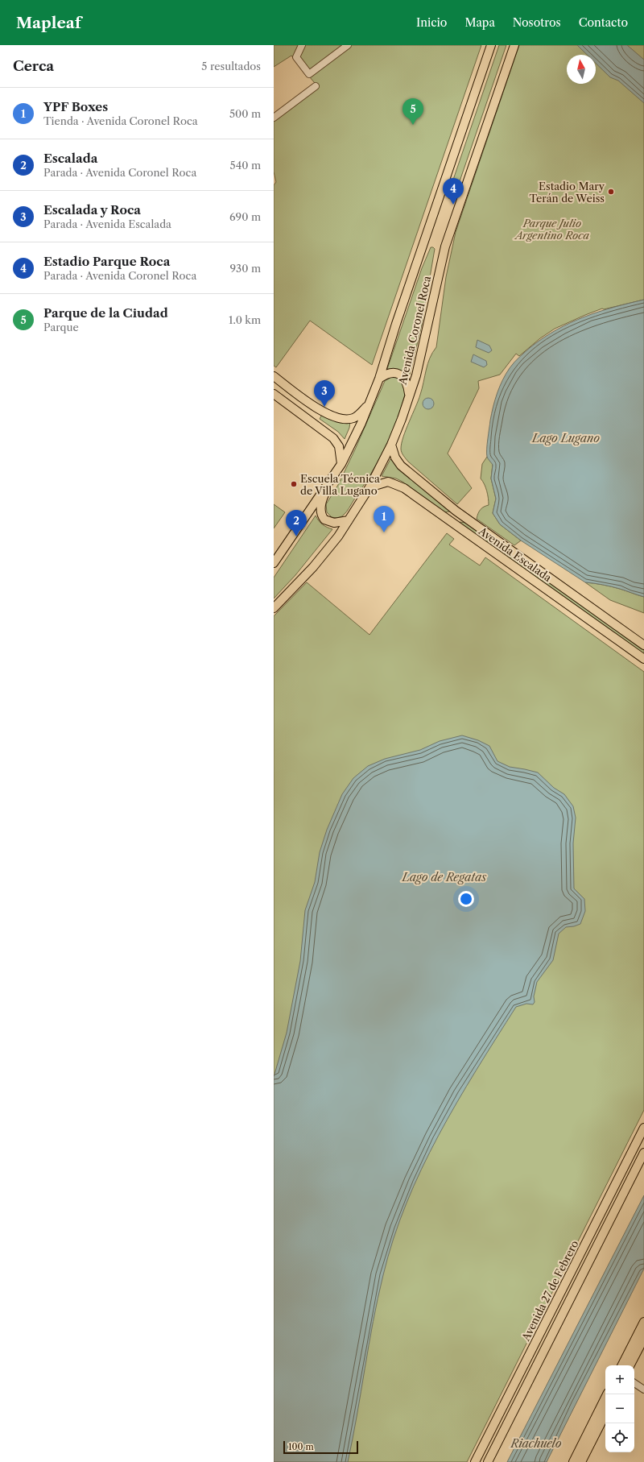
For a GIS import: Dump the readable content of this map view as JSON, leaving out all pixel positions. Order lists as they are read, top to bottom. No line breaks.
{"streets":{"main road":["Avenida Coronel Roca","Avenida Escalada","Avenida 27 de Febrero"]},"crossings":[["Avenida Coronel Roca","Avenida Escalada"]],"water":["Lago Lugano","Lago de Regatas","Riachuelo"],"parks":["Parque Julio Argentino Roca"],"places":["Estadio Mary Terán de Weiss","Escuela Técnica de Villa Lugano"],"scale_bar":"100 m","north":"top","page":{"header":"Mapleaf","nav":["Inicio","Mapa","Nosotros","Contacto"],"heading":["Cerca","5 resultados"],"list":[{"mark":"1","name":"YPF Boxes","note":"Tienda · Avenida Coronel Roca","value":"500 m"},{"mark":"2","name":"Escalada","note":"Parada · Avenida Coronel Roca","value":"540 m"},{"mark":"3","name":"Escalada y Roca","note":"Parada · Avenida Escalada","value":"690 m"},{"mark":"4","name":"Estadio Parque Roca","note":"Parada · Avenida Coronel Roca","value":"930 m"},{"mark":"5","name":"Parque de la Ciudad","note":"Parque","value":"1.0 km"}],"pins":["5","4","3","1","2"],"map_buttons":["+","−"],"scale":"100 m"}}
